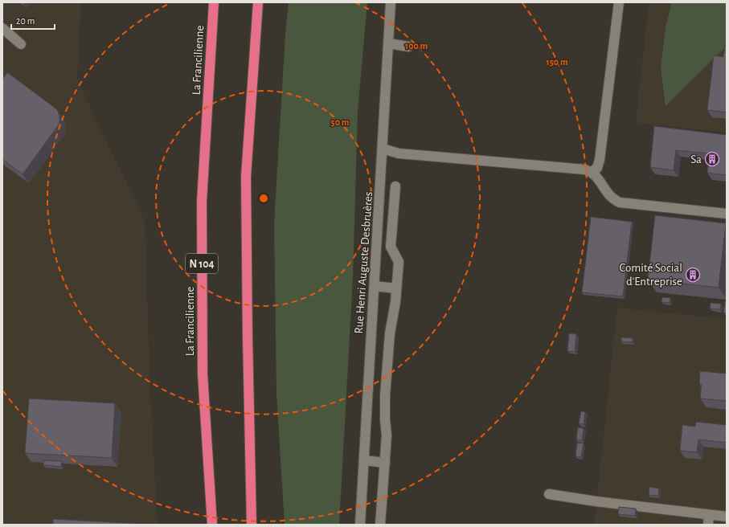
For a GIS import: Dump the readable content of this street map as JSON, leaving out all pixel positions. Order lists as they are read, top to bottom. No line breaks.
{"streets":{"highway":["La Francilienne","N 104"],"lane":["Rue Henri Auguste Desbruères"]},"places":{"building":["Sa","Comité Social d'Entreprise"]},"scale_bar":"20 m","rings":["100 m","150 m","50 m"]}
